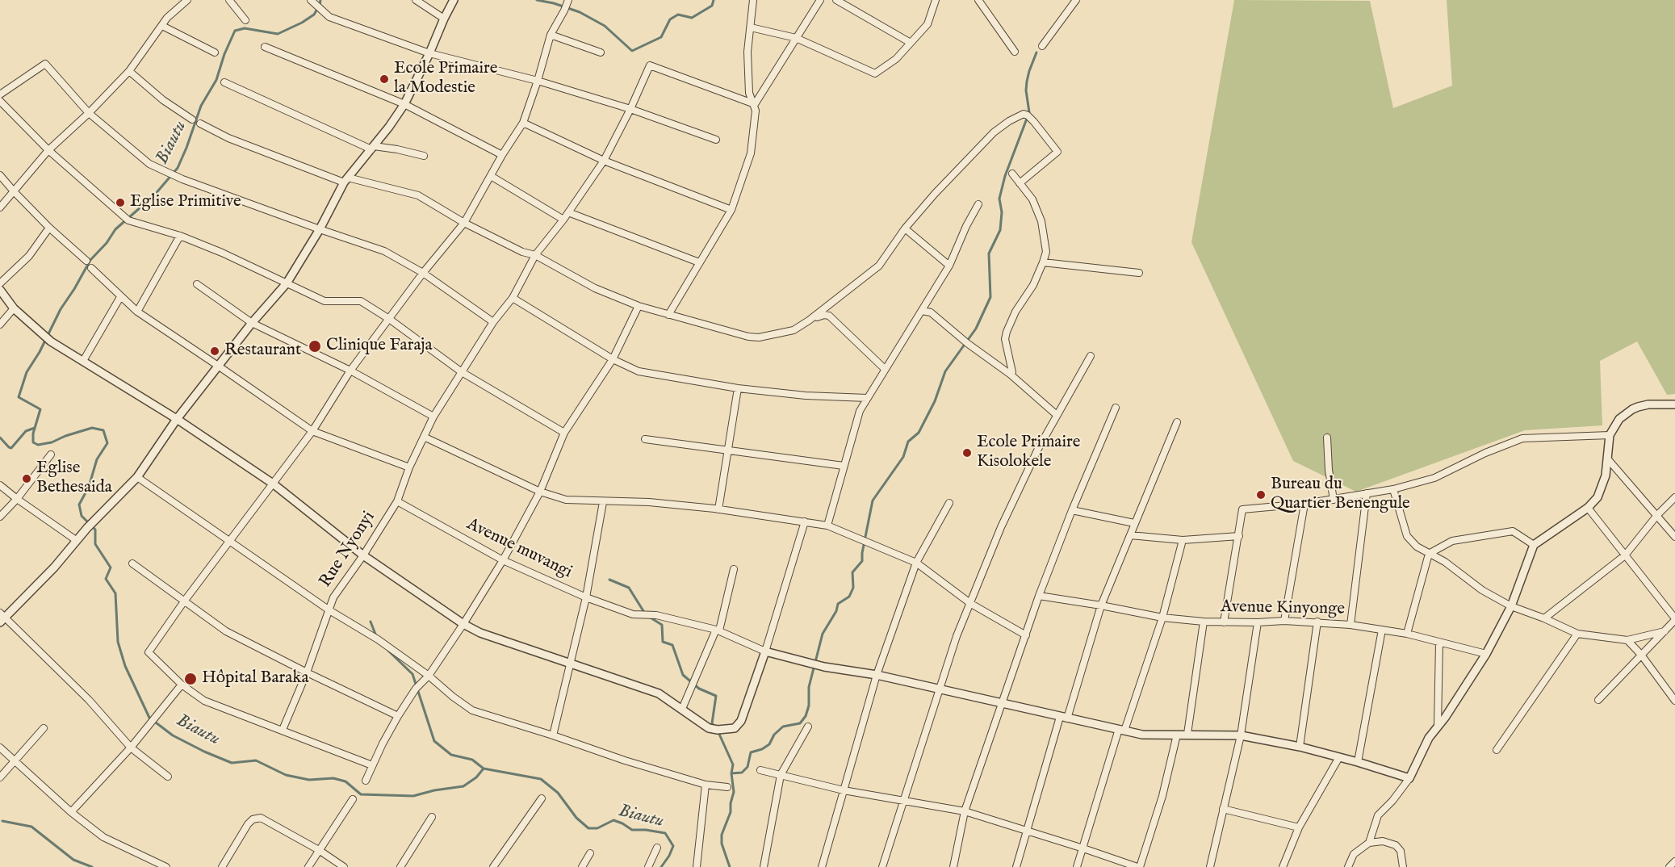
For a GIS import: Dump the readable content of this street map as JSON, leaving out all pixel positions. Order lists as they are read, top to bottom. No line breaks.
{"streets":{"street":["Avenue muvangi","Rue Nyonyi","Avenue Kinyonge"]},"crossings":[["Avenue muvangi","Rue Nyonyi"]],"water":["Biautu"],"places":["Ecole Primaire la Modestie","Eglise Primitive","Clinique Faraja","Restaurant","Ecole Primaire Kisolokele","Eglise Bethesaida","Bureau du Quartier Benengule","Hôpital Baraka"]}
